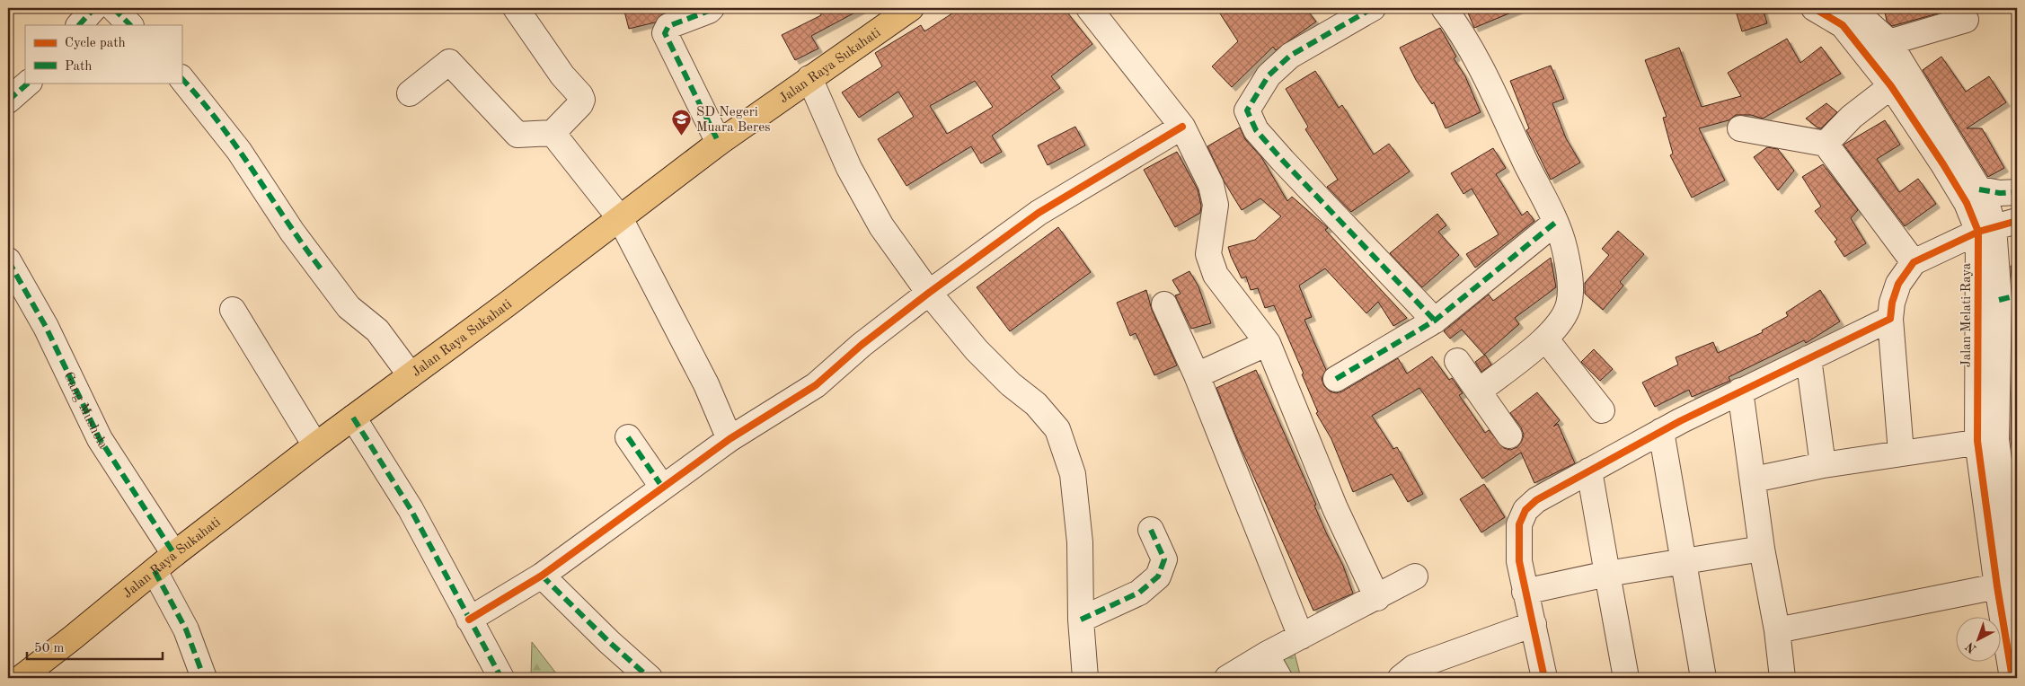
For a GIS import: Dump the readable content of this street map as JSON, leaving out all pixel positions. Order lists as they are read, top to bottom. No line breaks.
{"streets":{"main road":["Jalan Raya Sukahati"],"street":["Jalan Melati Raya","Gang Mushola"]},"crossings":[["Jalan Raya Sukahati","Gang Mushola"]],"places":{"school or university":["SD Negeri Muara Beres"]},"legend":["Cycle path","Path"],"scale_bar":"50 m","north":"bottom left"}
